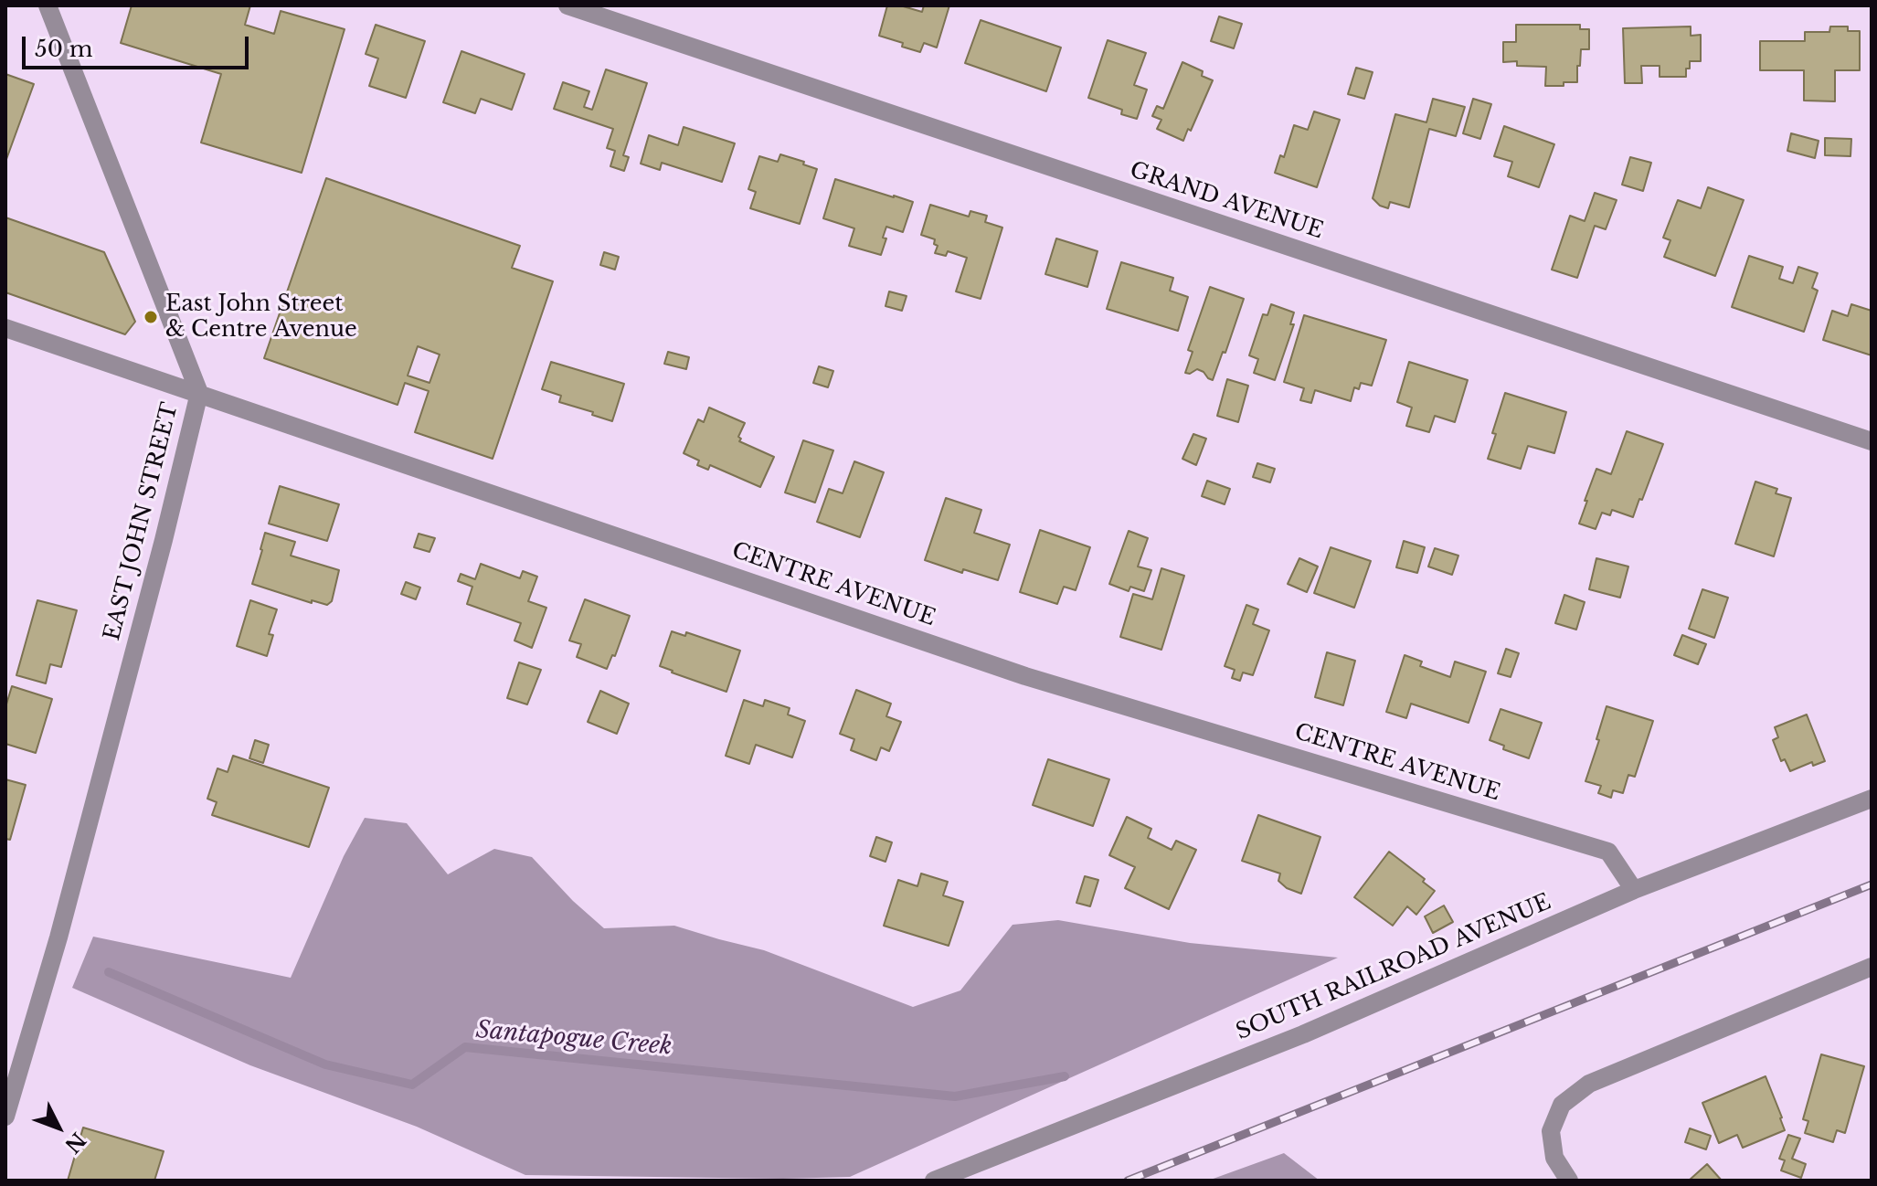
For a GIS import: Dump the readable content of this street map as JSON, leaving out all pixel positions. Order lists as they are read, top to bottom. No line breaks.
{"streets":{"street":["GRAND AVENUE","EAST JOHN STREET","CENTRE AVENUE","SOUTH RAILROAD AVENUE"]},"crossings":[["EAST JOHN STREET","CENTRE AVENUE"],["CENTRE AVENUE","SOUTH RAILROAD AVENUE"]],"water":["Santapogue Creek"],"places":["East John Street & Centre Avenue"],"scale_bar":"50 m","north":"bottom right"}
